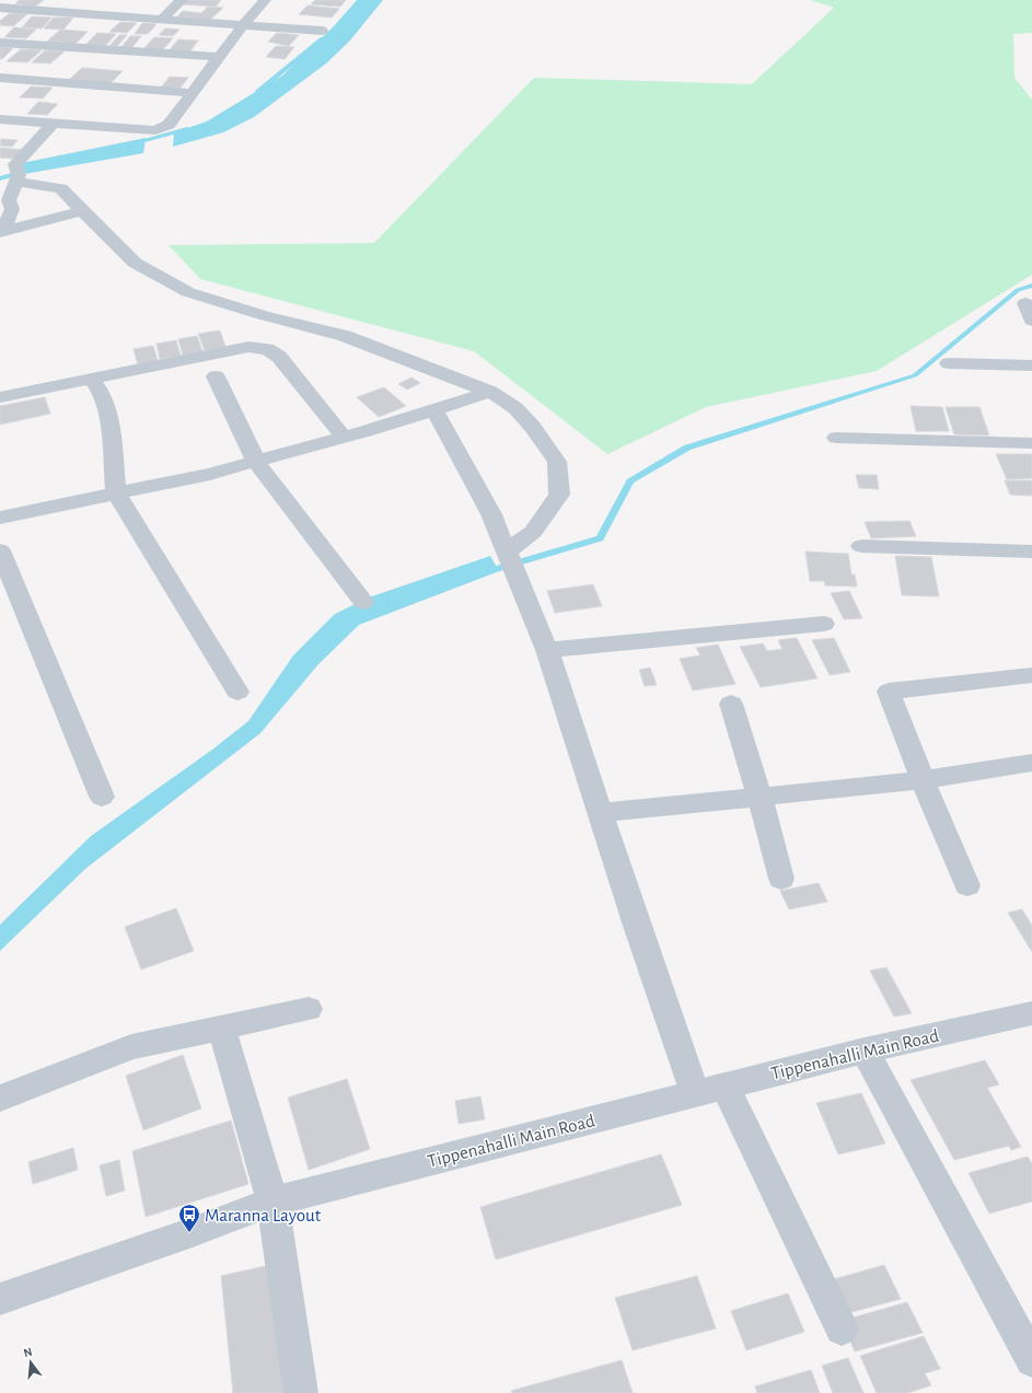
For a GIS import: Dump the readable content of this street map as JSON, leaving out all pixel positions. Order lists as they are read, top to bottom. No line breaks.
{"streets":{"street":["Tippenahalli Main Road"]},"places":{"bus stop":["Maranna Layout"]},"north":"top"}
